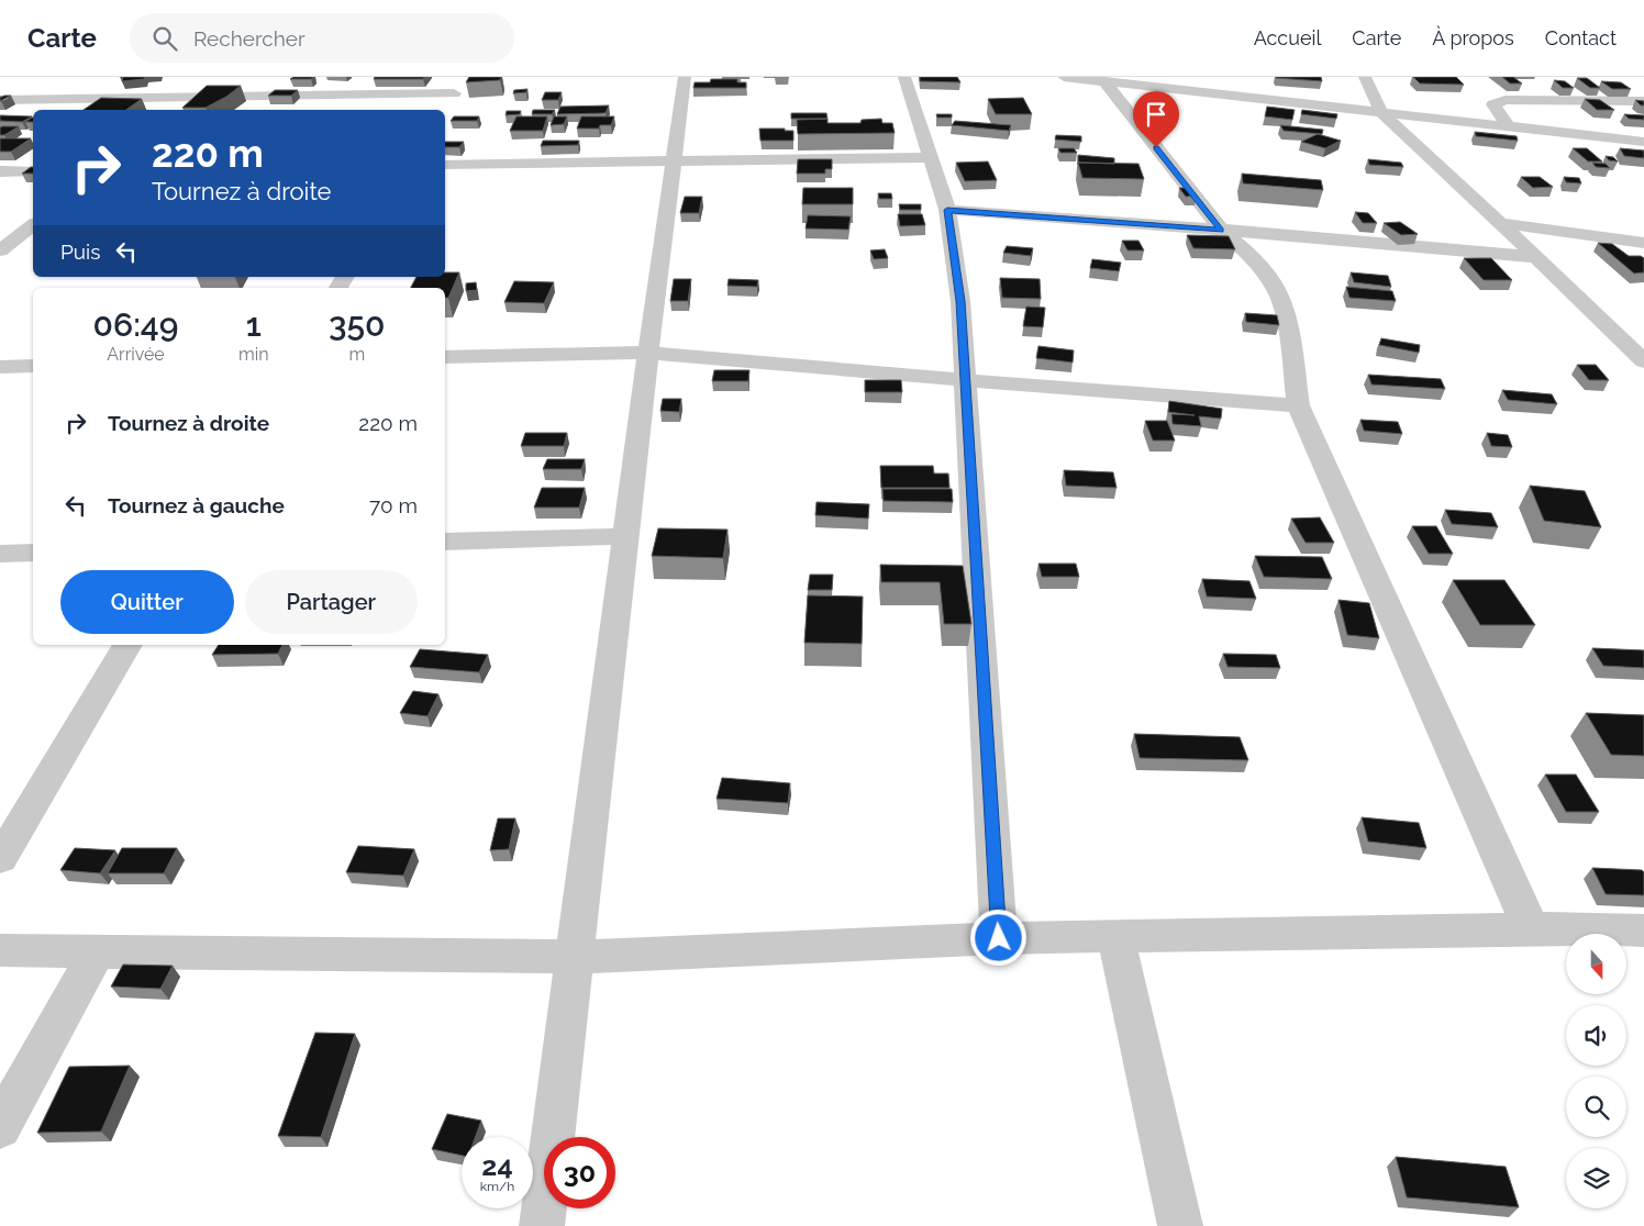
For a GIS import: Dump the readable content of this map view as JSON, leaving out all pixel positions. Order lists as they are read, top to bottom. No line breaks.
{"north":"bottom","page":{"header":"Carte","search":"Rechercher","nav":["Accueil","Carte","À propos","Contact"],"turn":["220 m","Tournez à droite"],"then":"Puis","eta":["06:49","Arrivée","1","min","350","m"],"list":[{"name":"Tournez à droite","value":"220 m"},{"name":"Tournez à gauche","value":"70 m"}],"buttons":["Quitter","Partager"],"speed":"24 km/h","limit":"30"}}
